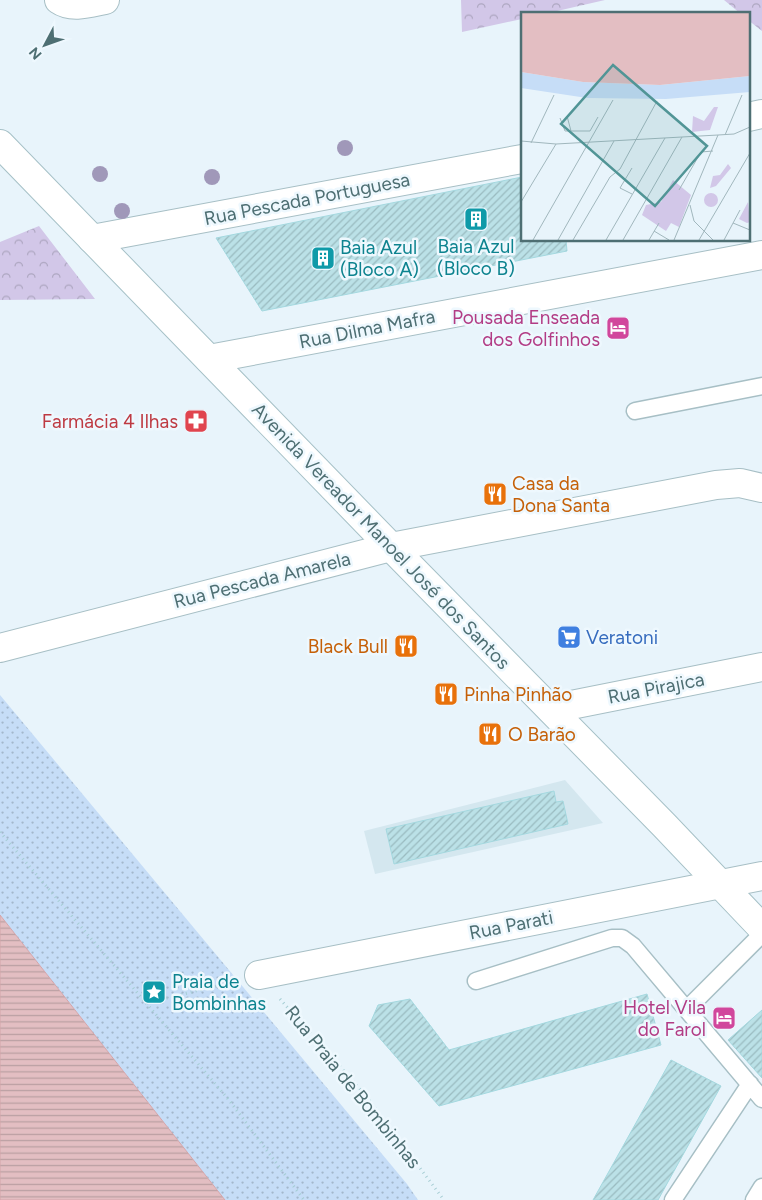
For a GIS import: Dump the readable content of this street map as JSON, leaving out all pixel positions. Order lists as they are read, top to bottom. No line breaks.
{"streets":{"street":["Rua Pescada Portuguesa","Rua Dilma Mafra","Avenida Vereador Manoel José dos Santos","Rua Pescada Amarela","Rua Pirajica","Rua Parati"],"path":["Rua Praia de Bombinhas"]},"crossings":[["Rua Pescada Portuguesa","Avenida Vereador Manoel José dos Santos"],["Rua Dilma Mafra","Avenida Vereador Manoel José dos Santos"],["Avenida Vereador Manoel José dos Santos","Rua Pescada Amarela"],["Avenida Vereador Manoel José dos Santos","Rua Pirajica"],["Avenida Vereador Manoel José dos Santos","Rua Parati"],["Rua Parati","Rua Praia de Bombinhas"]],"places":{"building":["Baia Azul (Bloco B)","Baia Azul (Bloco A)"],"hotel":["Pousada Enseada dos Golfinhos","Hotel Vila do Farol"],"pharmacy":["Farmácia 4 Ilhas"],"restaurant":["Casa da Dona Santa","Black Bull","Pinha Pinhão","O Barão"],"supermarket":["Veratoni"],"place":["Praia de Bombinhas"]},"north":"bottom left"}
